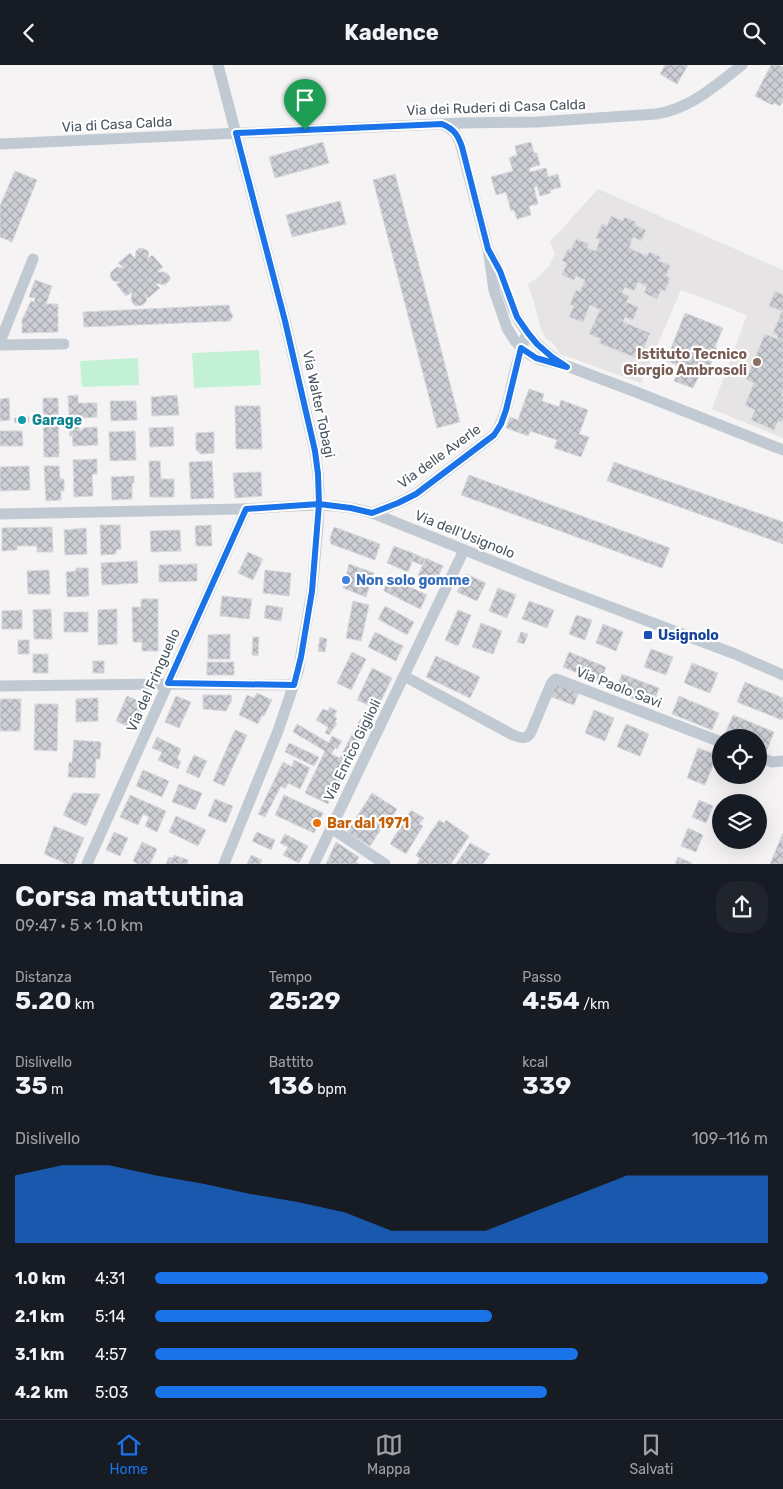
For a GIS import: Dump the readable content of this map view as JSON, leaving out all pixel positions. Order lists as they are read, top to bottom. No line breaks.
{"streets":{"street":["Via dei Ruderi di Casa Calda","Via di Casa Calda","Via Walter Tobagi","Via delle Averle","Via dell'Usignolo","Via del Fringuello","Via Paolo Savi","Via Enrico Giglioli"]},"crossings":[["Via dei Ruderi di Casa Calda","Via di Casa Calda"],["Via dei Ruderi di Casa Calda","Via Walter Tobagi"],["Via di Casa Calda","Via Walter Tobagi"],["Via Walter Tobagi","Via dell'Usignolo"],["Via delle Averle","Via dell'Usignolo"],["Via dell'Usignolo","Via del Fringuello"],["Via dell'Usignolo","Via Enrico Giglioli"],["Via Paolo Savi","Via Enrico Giglioli"]],"places":{"other":["Istituto Tecnico Giorgio Ambrosoli","Garage","Non solo gomme","Bar dal 1971"],"transit":["Usignolo"]},"page":{"header":"Kadence","heading":["Corsa mattutina","09:47 · 5 × 1.0 km"],"stats":[["Distanza","5.20 km"],["Tempo","25:29"],["Passo","4:54 /km"],["Dislivello","35 m"],["Battito","136 bpm"],["kcal","339"]],"chart":["Dislivello","109–116 m"],"list":[{"name":"1.0 km","note":"4:31"},{"name":"2.1 km","note":"5:14"},{"name":"3.1 km","note":"4:57"},{"name":"4.2 km","note":"5:03"}],"tabs":["Home","Mappa","Salvati"]}}
